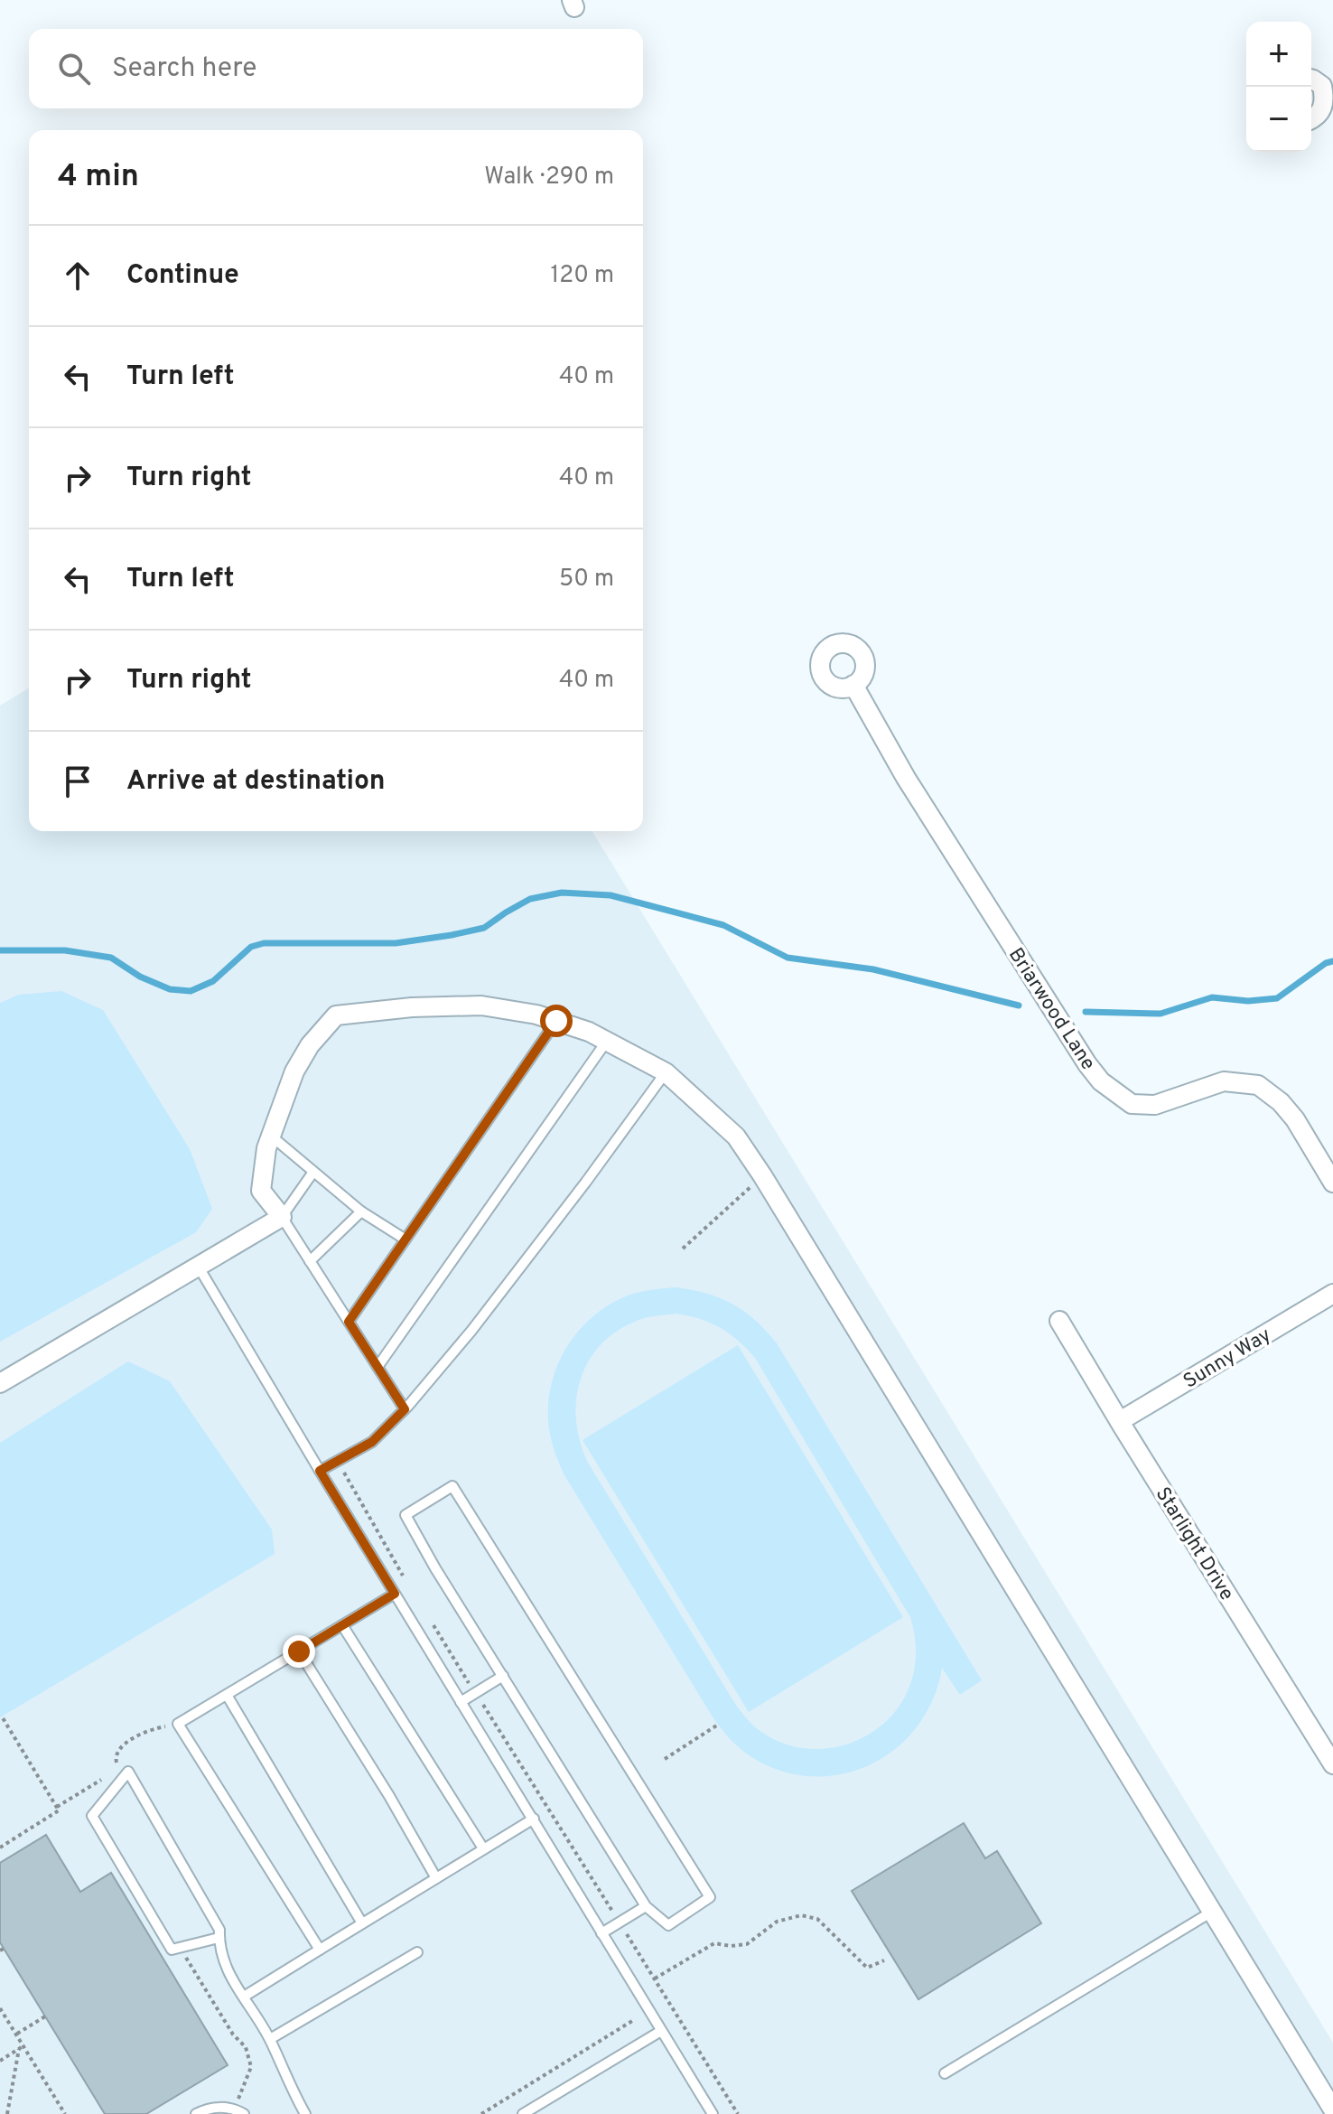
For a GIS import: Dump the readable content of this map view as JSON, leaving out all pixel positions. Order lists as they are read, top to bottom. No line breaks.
{"streets":{"street":["Briarwood Lane","Sunny Way","Starlight Drive"]},"crossings":[["Sunny Way","Starlight Drive"]],"page":{"map_buttons":["+","−"],"search":"Search here","heading":["4 min","Walk · 290 m"],"list":[["Continue","120 m"],["Turn left","40 m"],["Turn right","40 m"],["Turn left","50 m"],["Turn right","40 m"],"Arrive at destination"]}}
